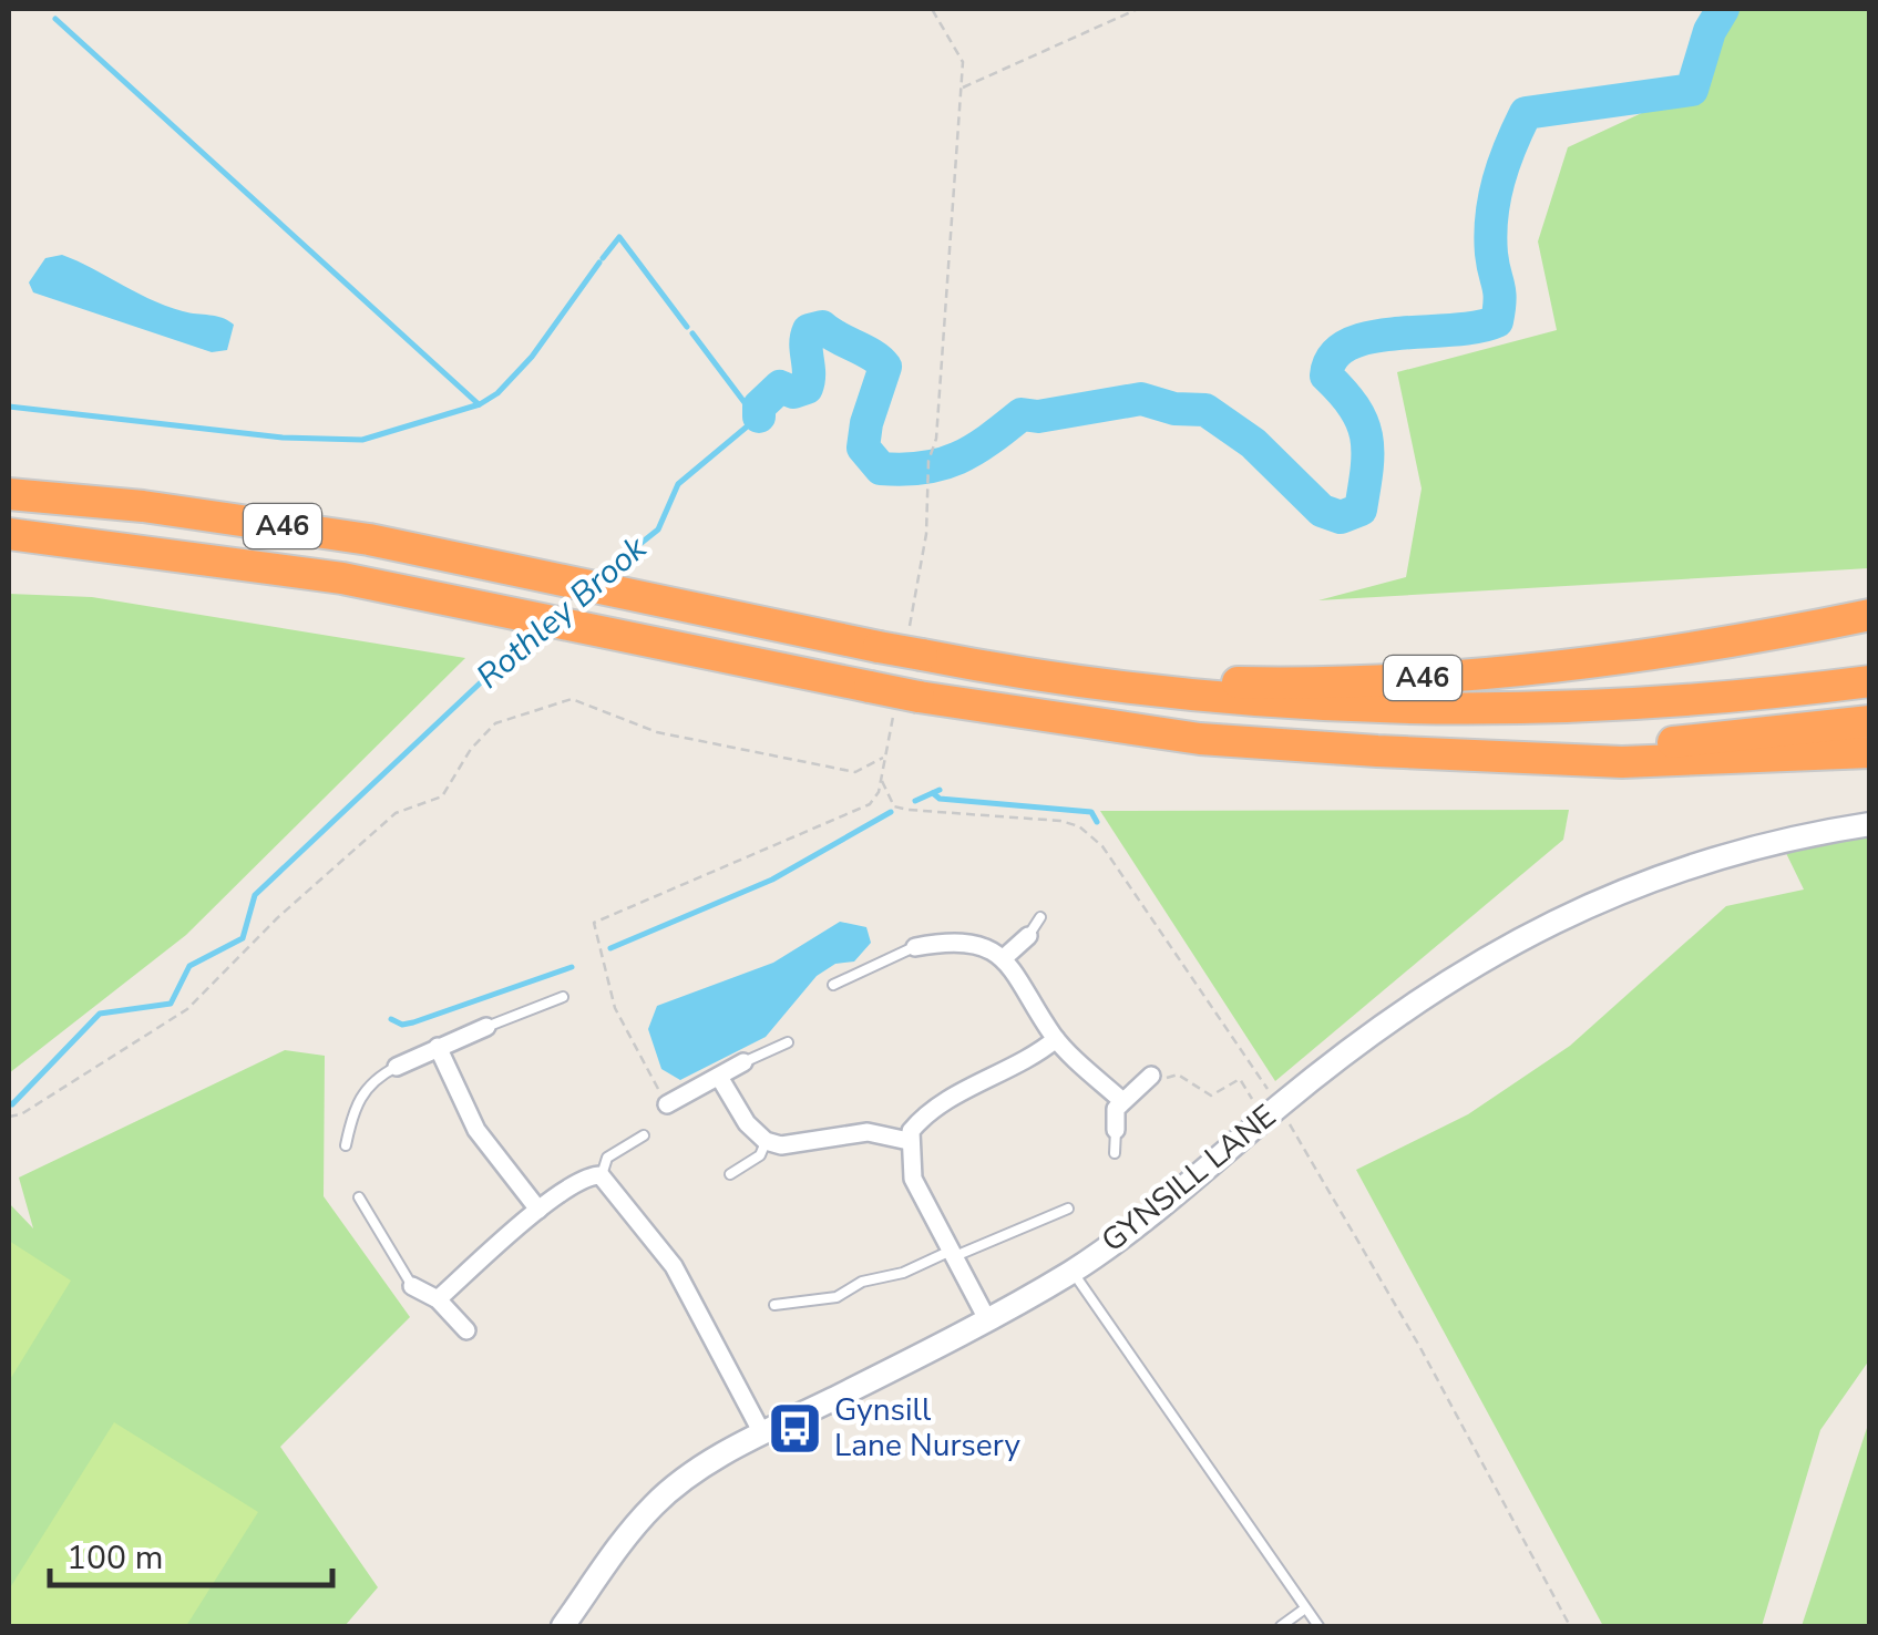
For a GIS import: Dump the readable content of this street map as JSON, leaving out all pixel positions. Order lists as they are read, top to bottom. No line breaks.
{"streets":{"highway":["A46"],"street":["GYNSILL LANE"]},"water":["Rothley Brook"],"places":{"bus stop":["Gynsill Lane Nursery"]},"scale_bar":"100 m"}
